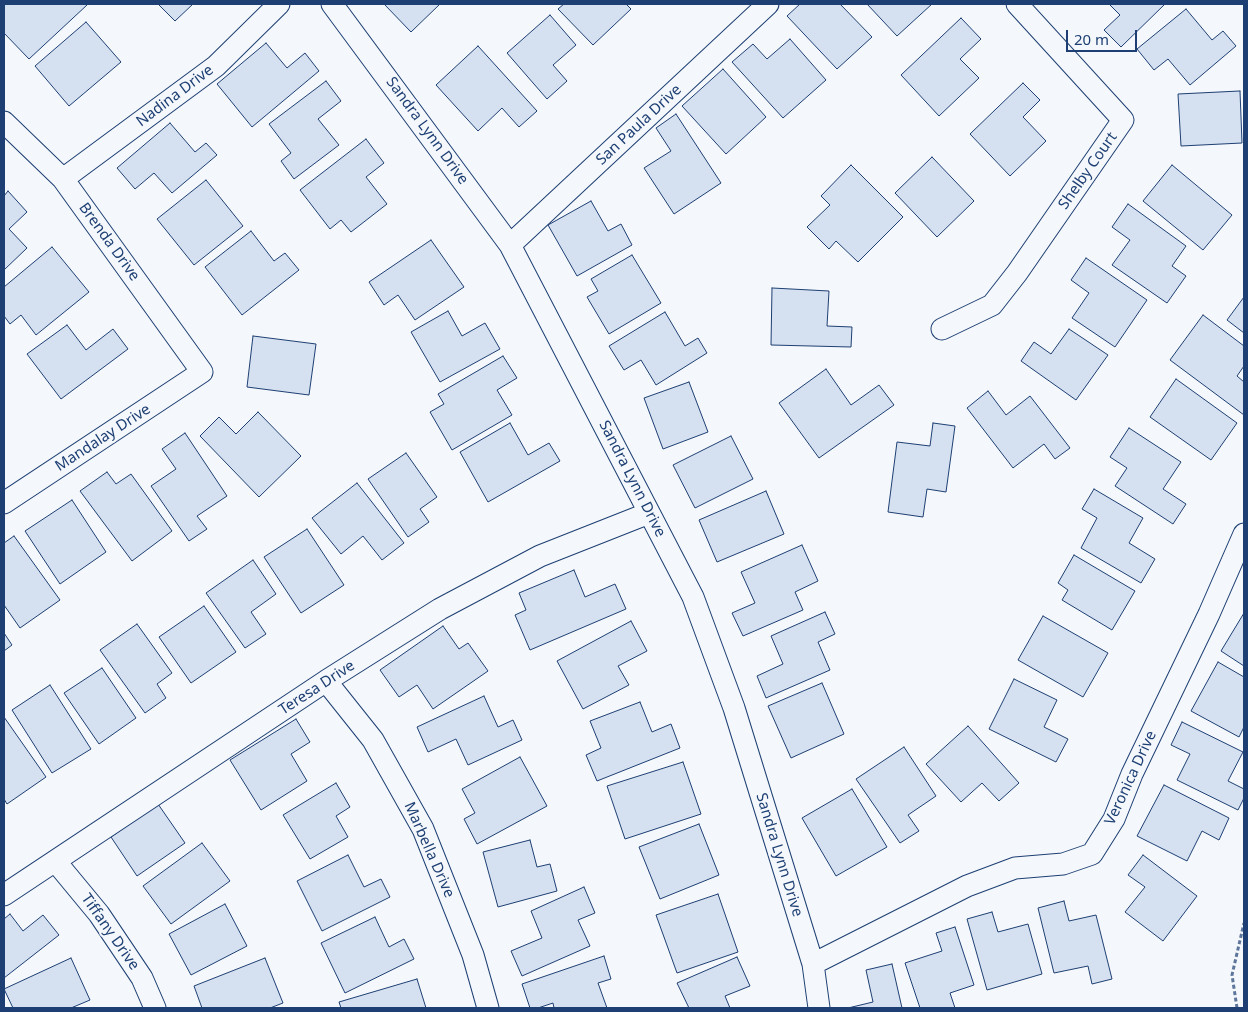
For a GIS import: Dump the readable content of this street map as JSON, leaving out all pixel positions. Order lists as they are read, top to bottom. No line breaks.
{"streets":{"street":["Nadina Drive","San Paula Drive","Sandra Lynn Drive","Shelby Court","Brenda Drive","Mandalay Drive","Teresa Drive","Veronica Drive","Marbella Drive","Tiffany Drive"]},"crossings":[["Nadina Drive","Brenda Drive"],["San Paula Drive","Sandra Lynn Drive"],["Sandra Lynn Drive","Teresa Drive"],["Sandra Lynn Drive","Veronica Drive"],["Brenda Drive","Mandalay Drive"],["Teresa Drive","Marbella Drive"],["Teresa Drive","Tiffany Drive"]],"scale_bar":"20 m"}
